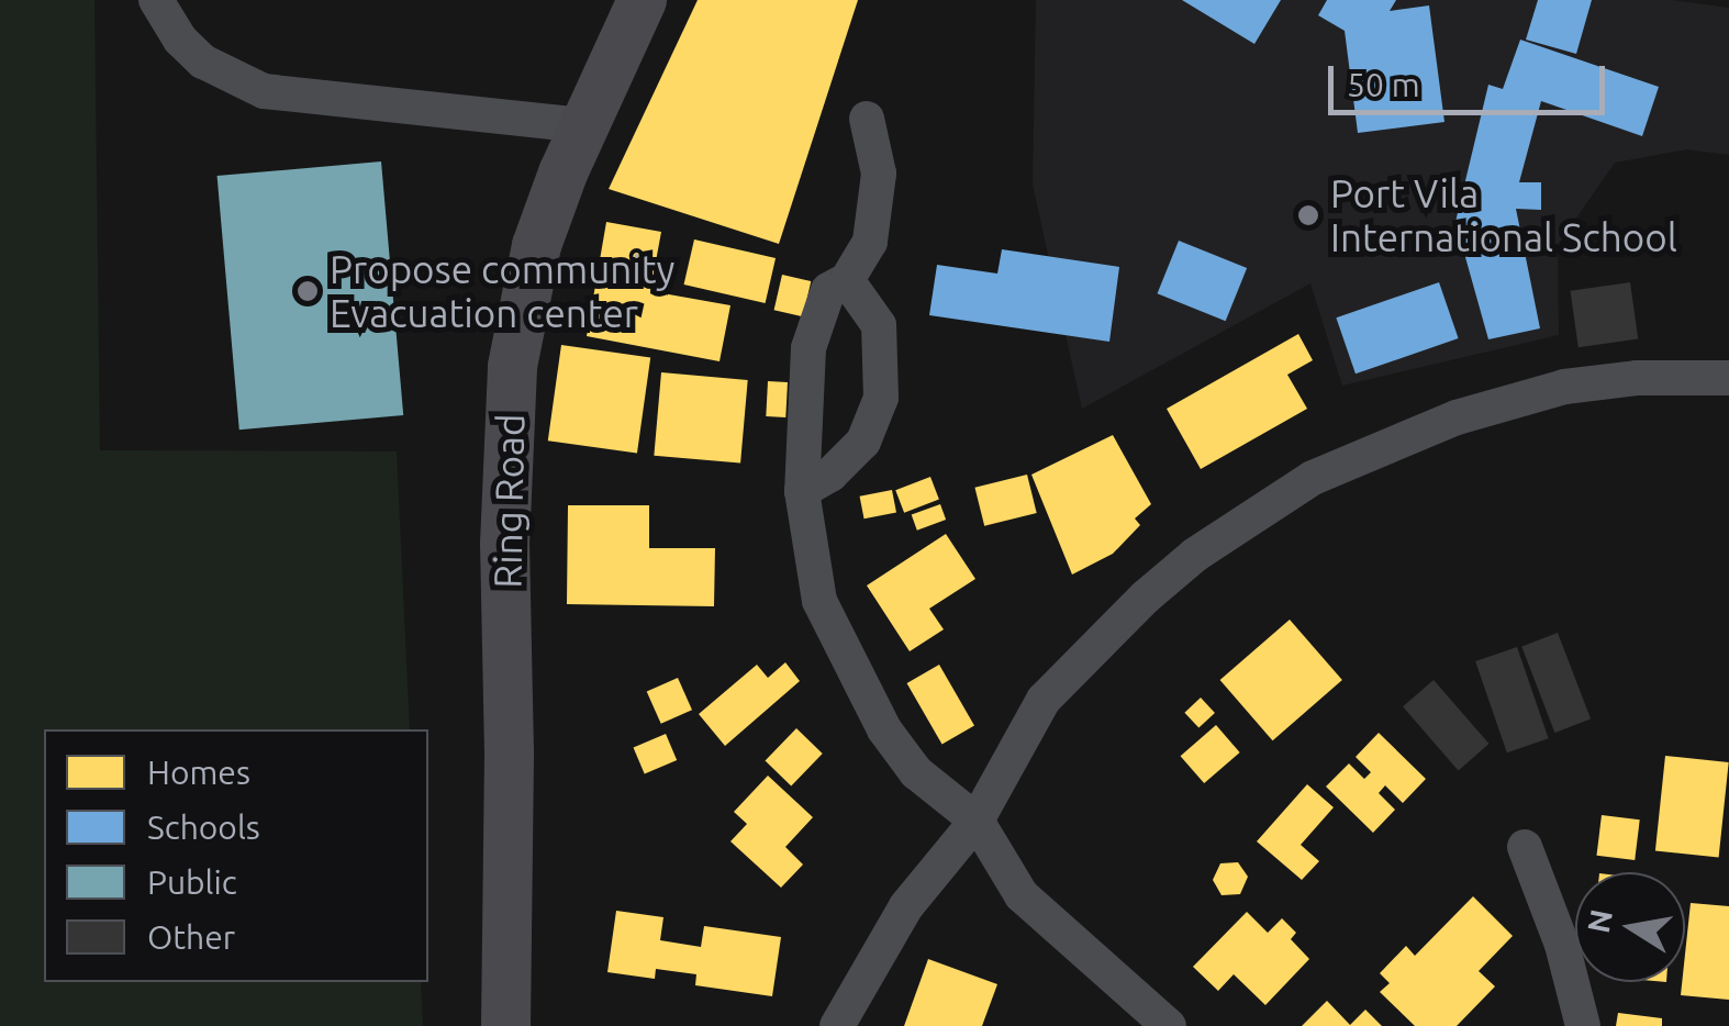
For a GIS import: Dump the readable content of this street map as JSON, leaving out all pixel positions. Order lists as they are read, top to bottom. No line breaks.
{"streets":{"main road":["Ring Road"]},"places":["Port Vila International School","Propose community Evacuation center"],"legend":["Homes","Schools","Public","Other"],"scale_bar":"50 m","north":"left"}
